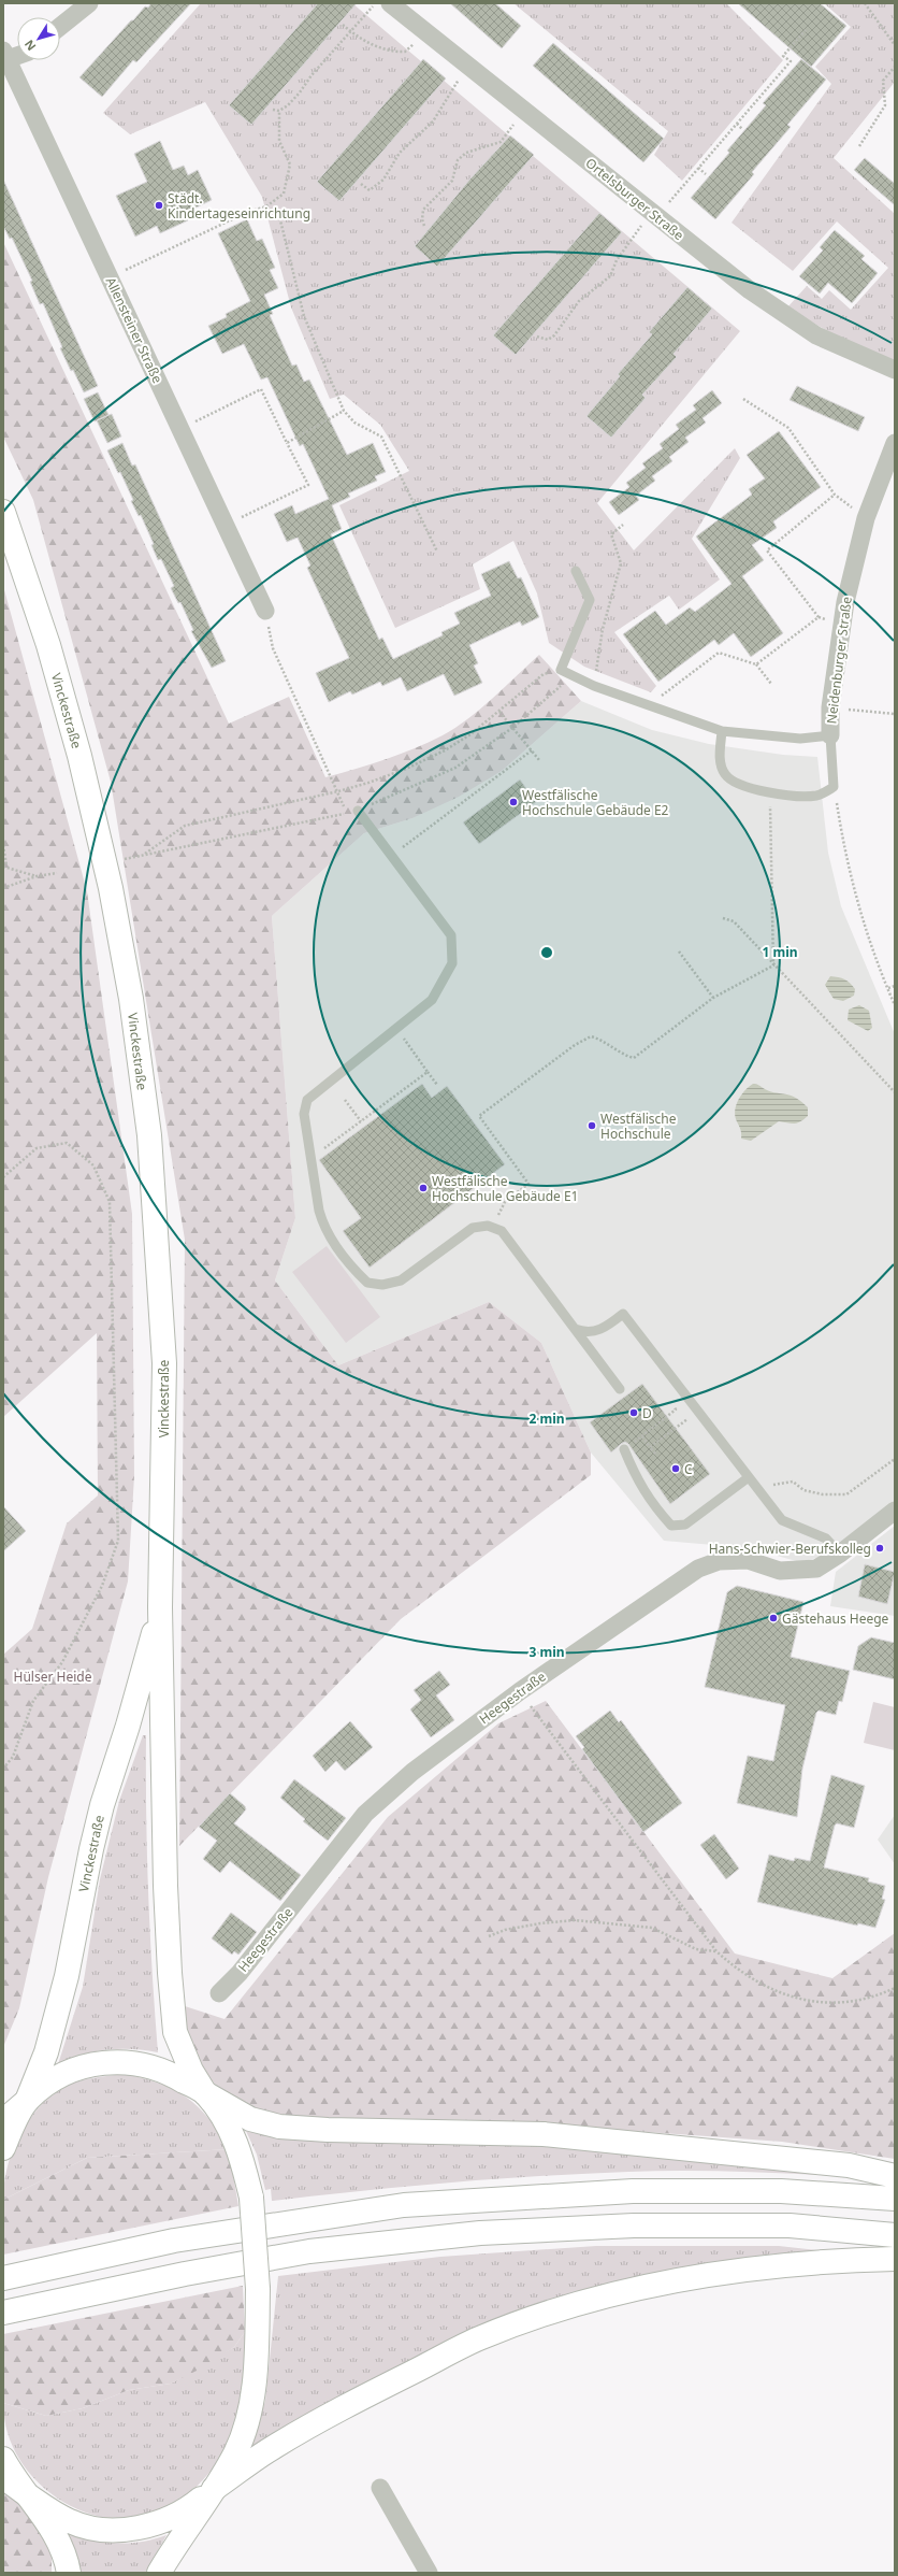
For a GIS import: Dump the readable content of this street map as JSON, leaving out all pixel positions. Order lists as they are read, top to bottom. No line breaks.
{"streets":{"main road":["Vinckestraße"],"street":["Ortelsburger Straße","Allensteiner Straße","Neidenburger Straße","Heegestraße"]},"parks":["Hülser Heide"],"places":["Städt. Kindertageseinrichtung","Westfälische Hochschule Gebäude E2","Westfälische Hochschule","Westfälische Hochschule Gebäude E1","D","C","Hans-Schwier-Berufskolleg","Gästehaus Heege"],"north":"bottom left","rings":["1 min","2 min","3 min"]}
